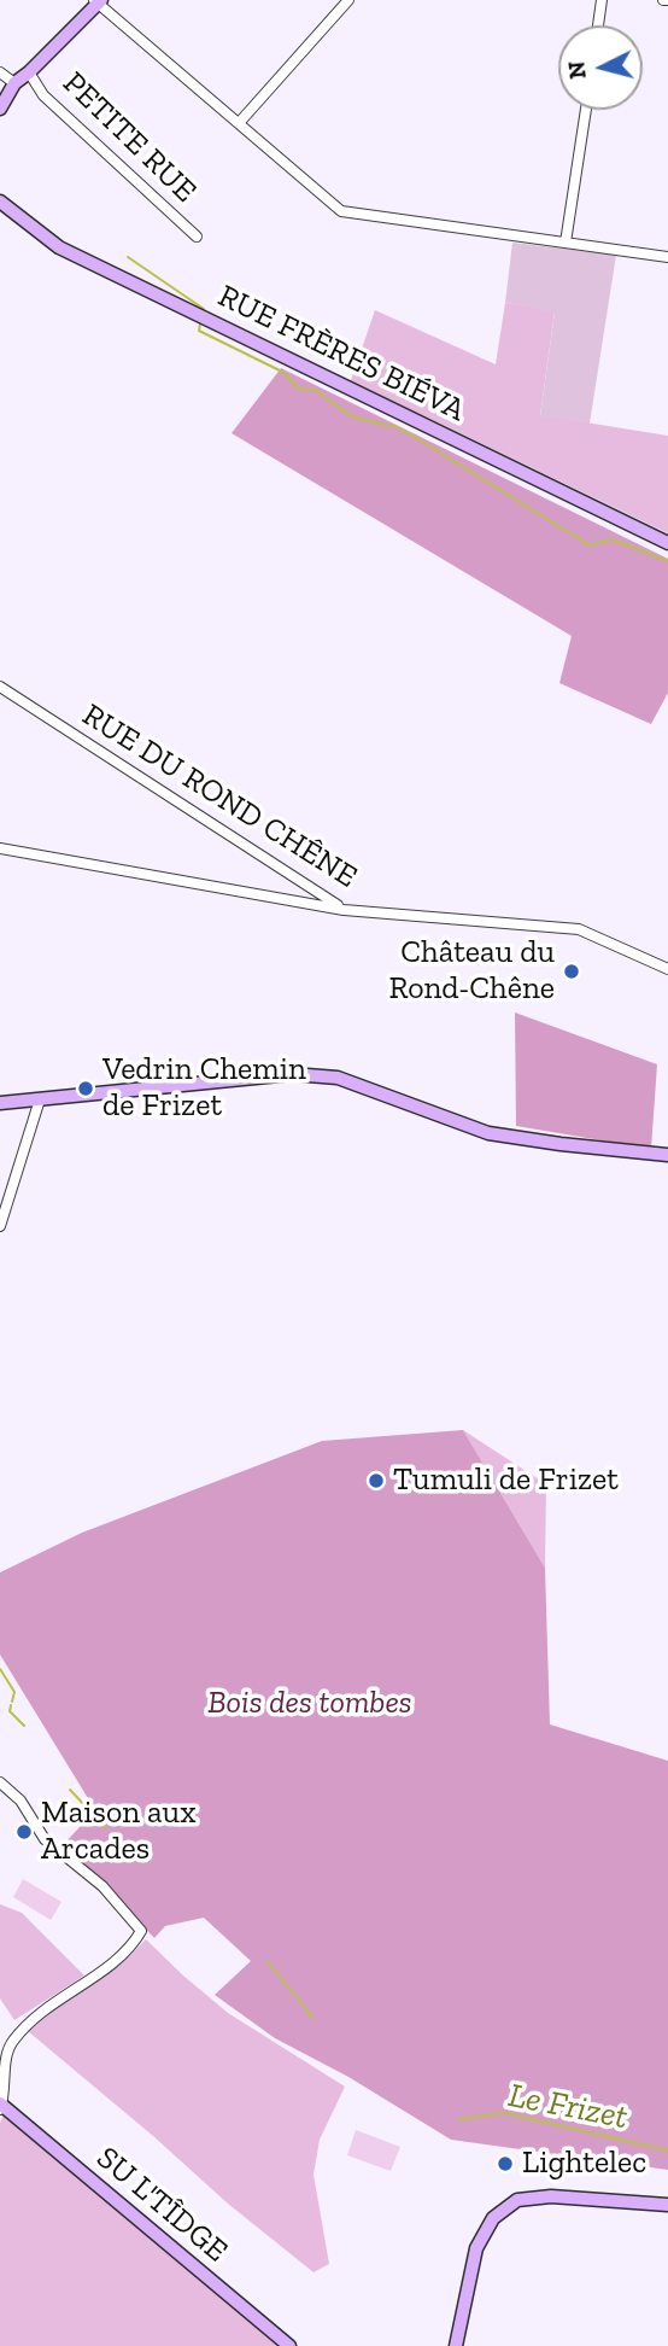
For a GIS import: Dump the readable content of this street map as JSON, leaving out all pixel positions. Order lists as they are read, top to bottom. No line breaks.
{"streets":{"street":["PETITE RUE","RUE FRÈRES BIÉVA","RUE DU ROND CHÊNE","SU L'TÎDGE"]},"water":["Le Frizet"],"parks":["Bois des tombes"],"places":["Château du Rond-Chêne","Vedrin Chemin de Frizet","Tumuli de Frizet","Maison aux Arcades","Lightelec"],"north":"left"}
